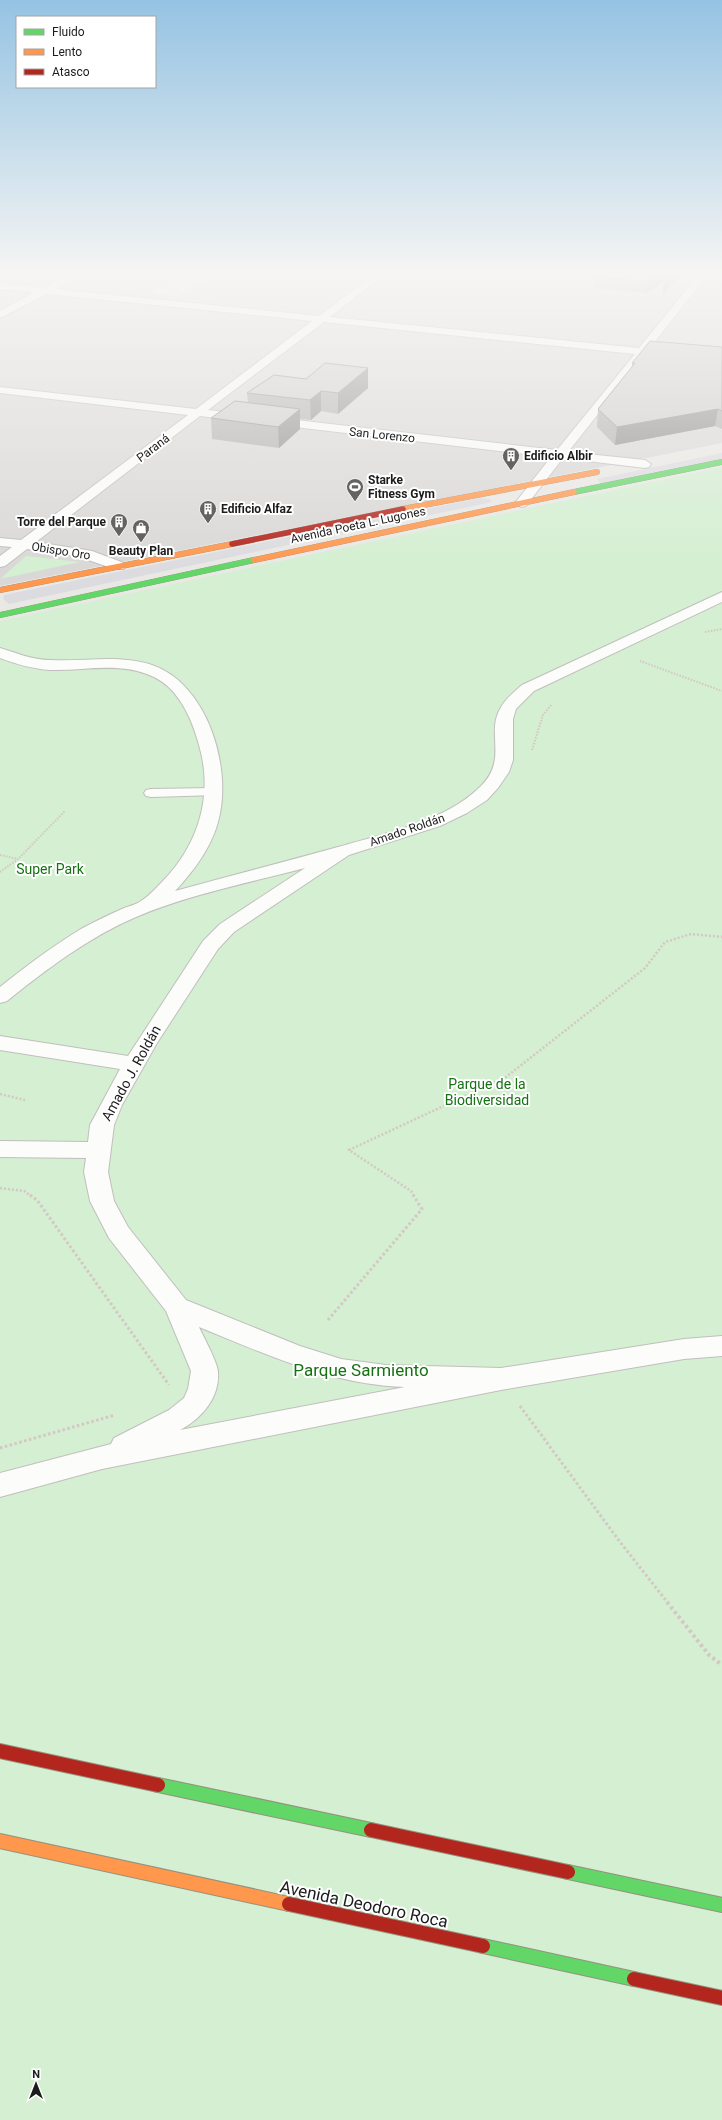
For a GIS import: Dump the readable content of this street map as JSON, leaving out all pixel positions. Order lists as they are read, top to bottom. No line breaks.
{"streets":{"main road":["Avenida Poeta L. Lugones","Avenida Deodoro Roca"],"street":["San Lorenzo","Paraná","Obispo Oro","Amado Roldán","Amado J. Roldán"]},"crossings":[["San Lorenzo","Paraná"],["San Lorenzo","Avenida Poeta L. Lugones"],["Paraná","Obispo Oro"],["Avenida Poeta L. Lugones","Obispo Oro"],["Amado Roldán","Amado J. Roldán"]],"parks":["Super Park","Parque de la Biodiversidad","Parque Sarmiento"],"places":{"building":["Edificio Albir","Edificio Alfaz","Torre del Parque"],"sports":["Starke Fitness Gym"],"shop":["Beauty Plan"]},"legend":["Fluido","Lento","Atasco"],"north":"top"}
